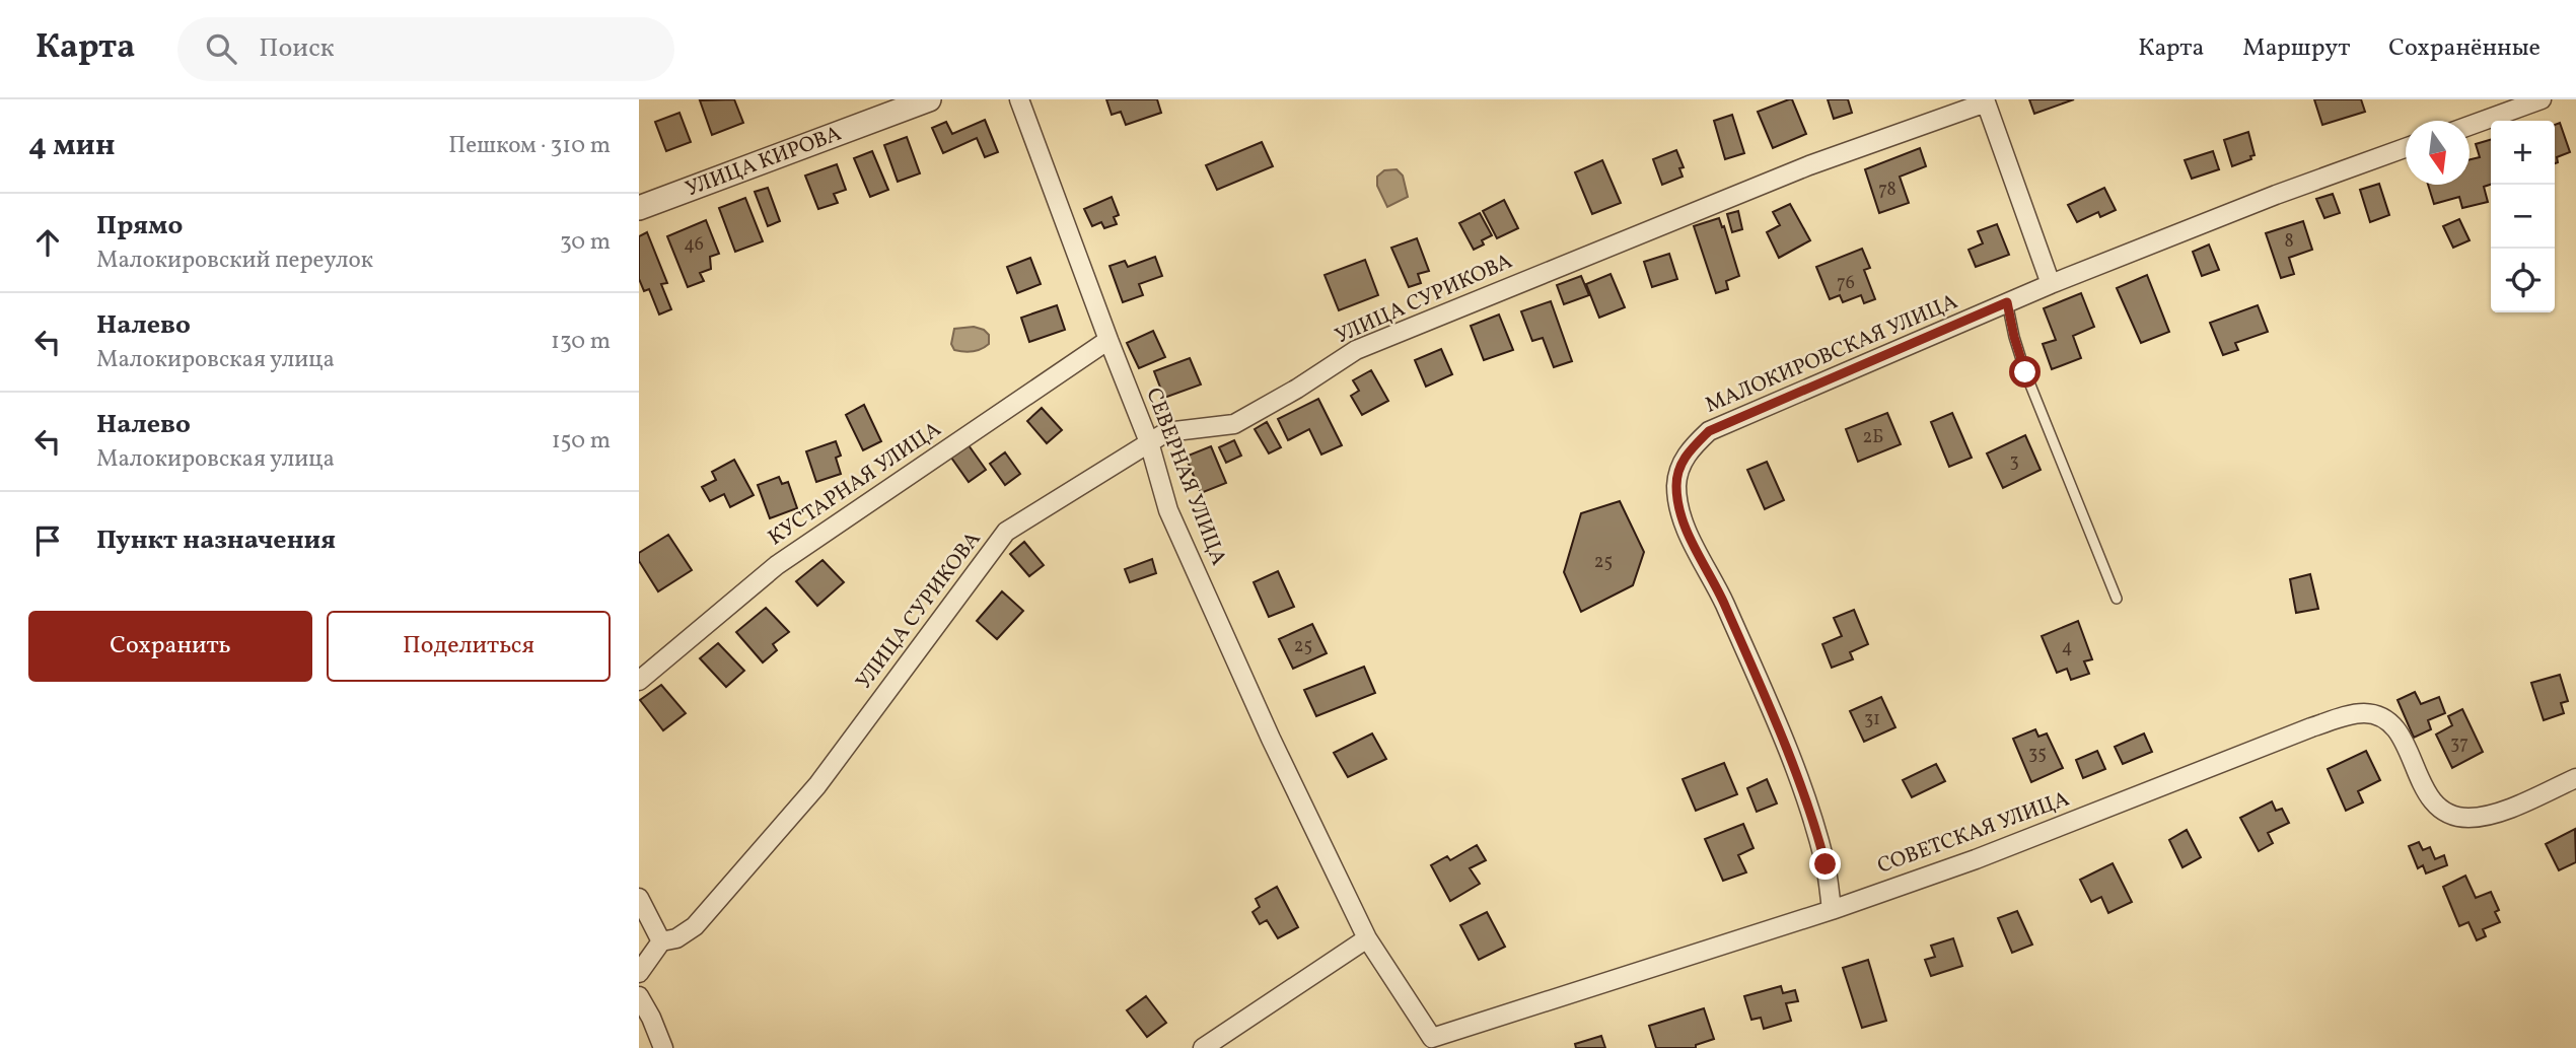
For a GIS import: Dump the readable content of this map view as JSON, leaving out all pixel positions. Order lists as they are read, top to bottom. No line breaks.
{"streets":{"street":["УЛИЦА КИРОВА","УЛИЦА СУРИКОВА","МАЛОКИРОВСКАЯ УЛИЦА","СЕВЕРНАЯ УЛИЦА","КУСТАРНАЯ УЛИЦА","СОВЕТСКАЯ УЛИЦА"]},"crossings":[["УЛИЦА СУРИКОВА","СЕВЕРНАЯ УЛИЦА"],["МАЛОКИРОВСКАЯ УЛИЦА","СОВЕТСКАЯ УЛИЦА"],["СЕВЕРНАЯ УЛИЦА","КУСТАРНАЯ УЛИЦА"],["СЕВЕРНАЯ УЛИЦА","СОВЕТСКАЯ УЛИЦА"]],"house_numbers":["78","8","46","76","2Б","3","25","25","4","31","37","35"],"north":"bottom","page":{"header":"Карта","search":"Поиск","nav":["Карта","Маршрут","Сохранённые"],"heading":["4 мин","Пешком · 310 m"],"map_buttons":["+","−"],"list":[["Прямо","Малокировский переулок","30 m"],["Налево","Малокировская улица","130 m"],["Налево","Малокировская улица","150 m"],"Пункт назначения"],"buttons":["Сохранить","Поделиться"]}}
